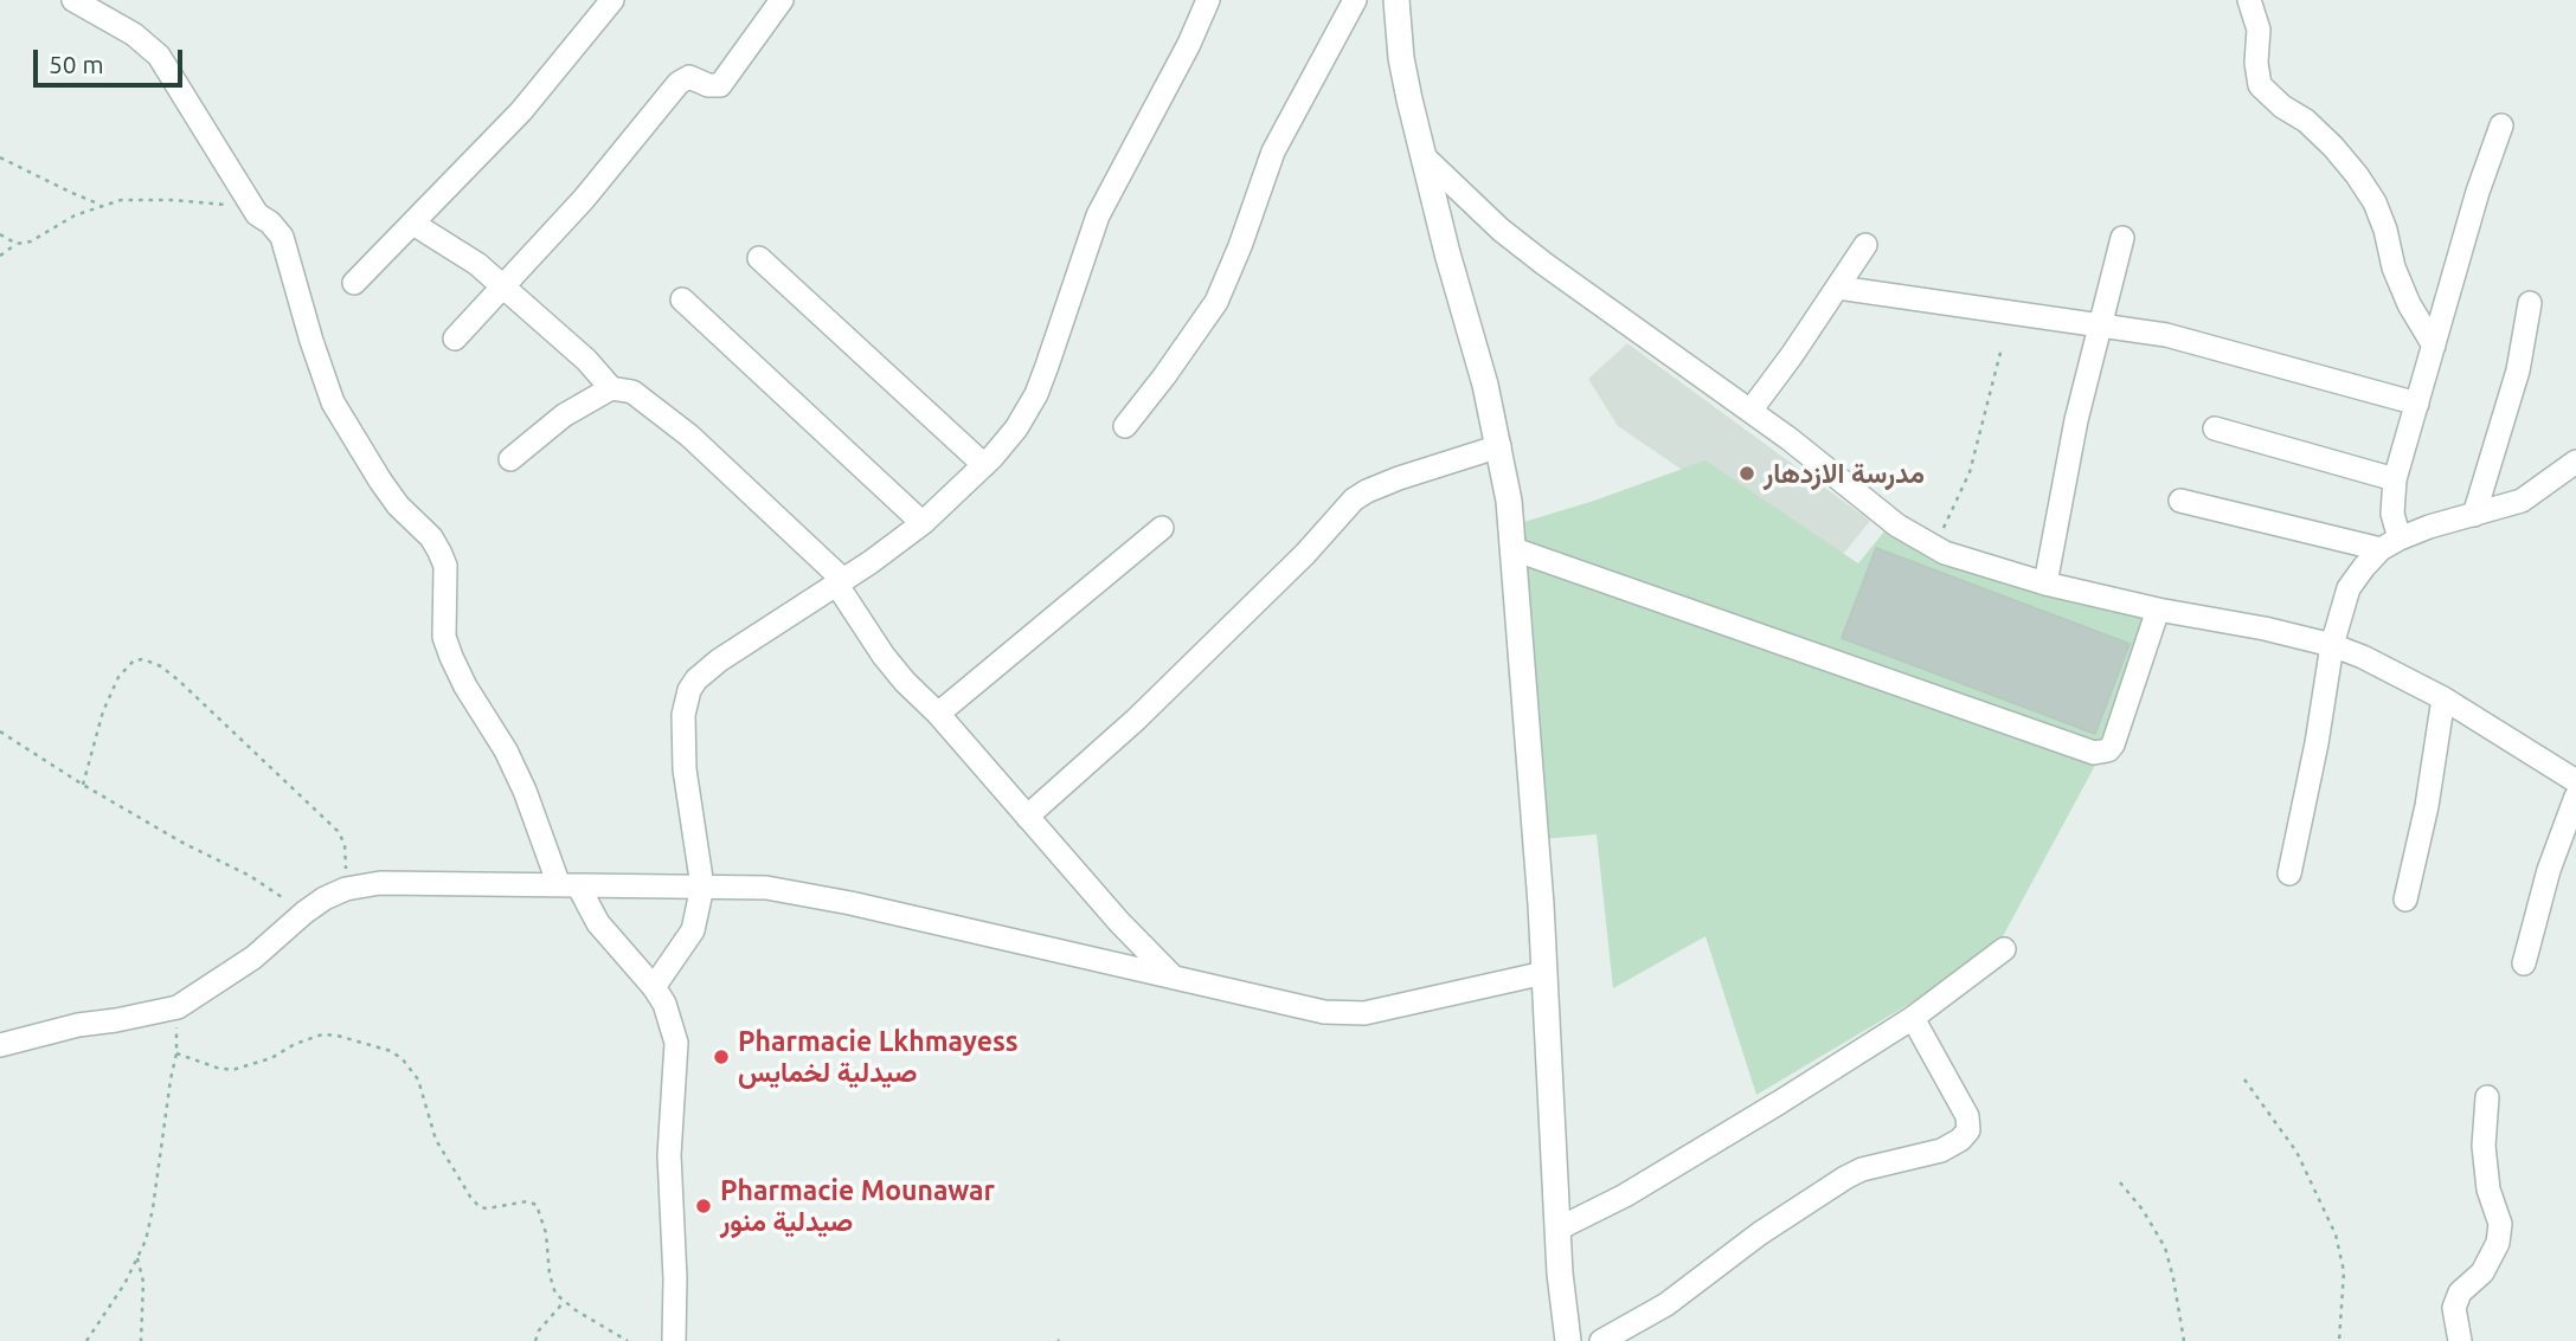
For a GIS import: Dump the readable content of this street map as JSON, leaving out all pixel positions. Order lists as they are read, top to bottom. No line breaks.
{"places":["مدرسة الازدهار","Pharmacie Lkhmayess صيدلية لخمايس","Pharmacie Mounawar صيدلية منور"],"scale_bar":"50 m"}
